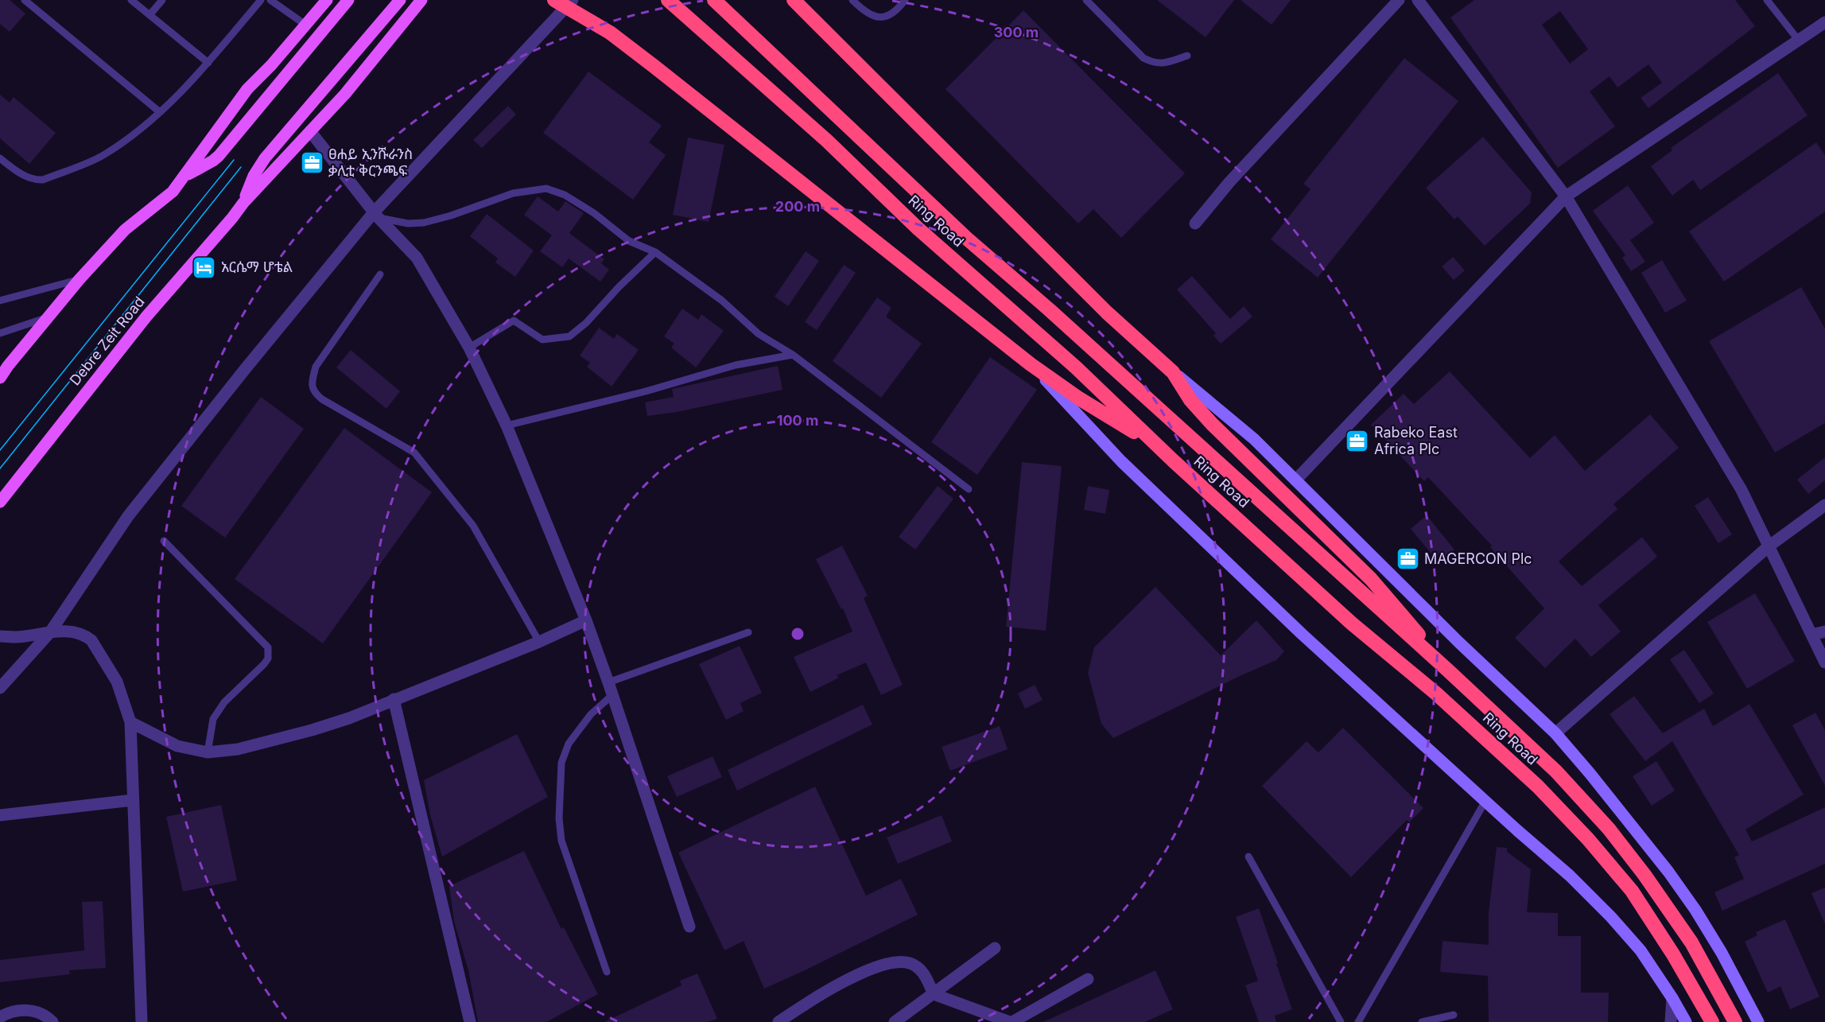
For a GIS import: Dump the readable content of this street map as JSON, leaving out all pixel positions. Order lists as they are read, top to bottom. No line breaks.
{"streets":{"highway":["Ring Road"],"main road":["Debre Zeit Road"]},"places":{"office":["ፀሐይ ኢንሹራንስ ቃሊቲ ቅርንጫፍ","Rabeko East Africa Plc","MAGERCON Plc"],"hotel":["አርሴማ ሆቴል"]},"rings":["300 m","200 m","100 m"]}
